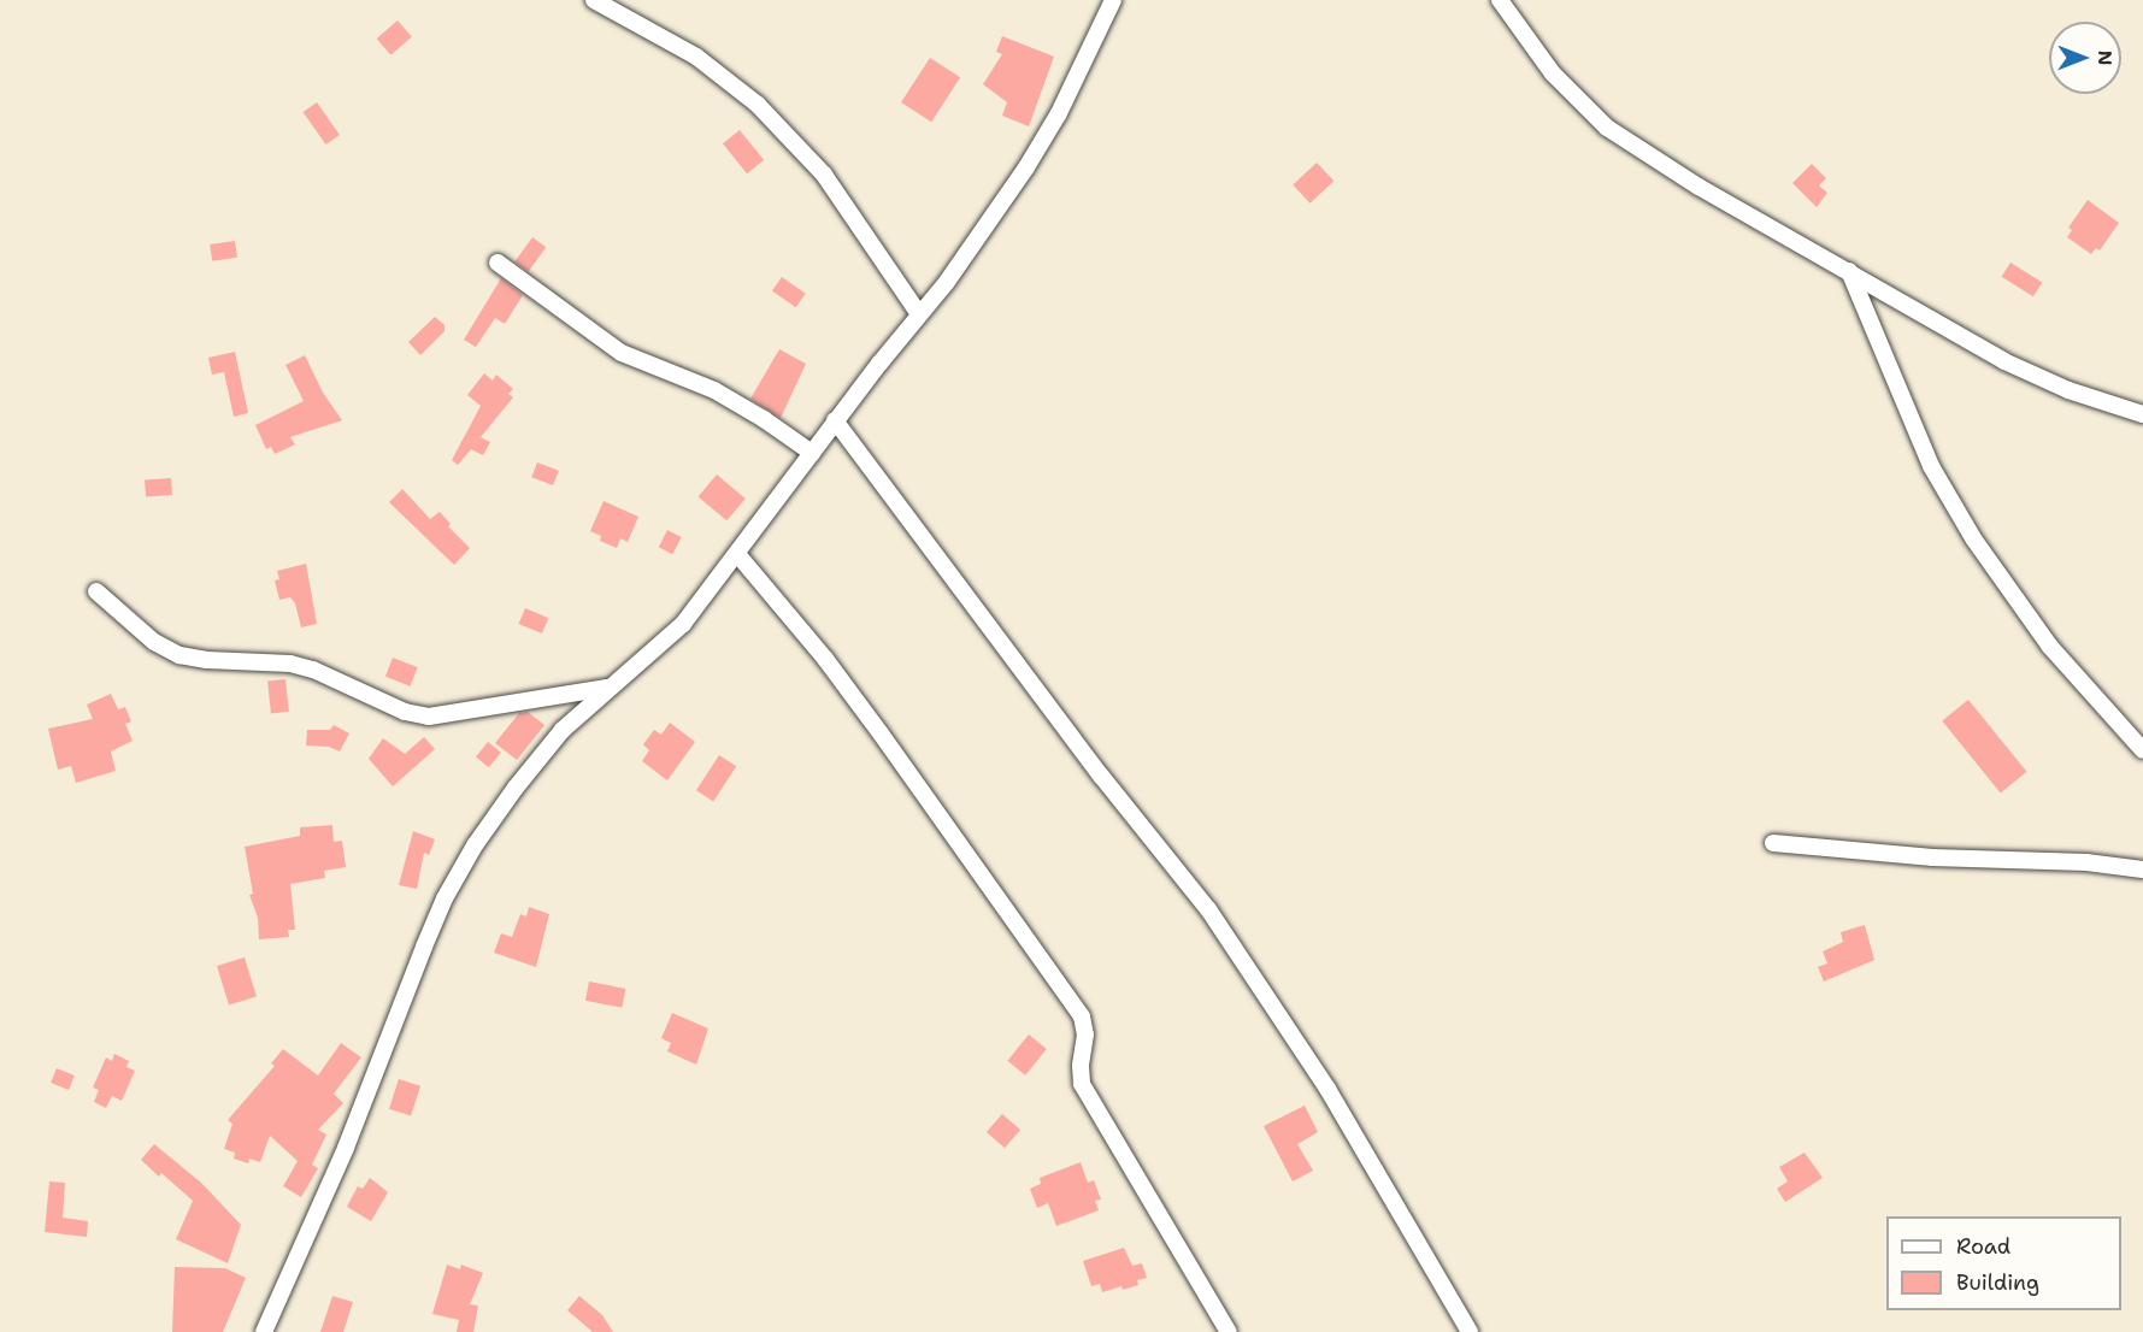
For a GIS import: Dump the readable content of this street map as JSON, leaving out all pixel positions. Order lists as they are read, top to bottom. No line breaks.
{"legend":["Road","Building"],"north":"right"}
